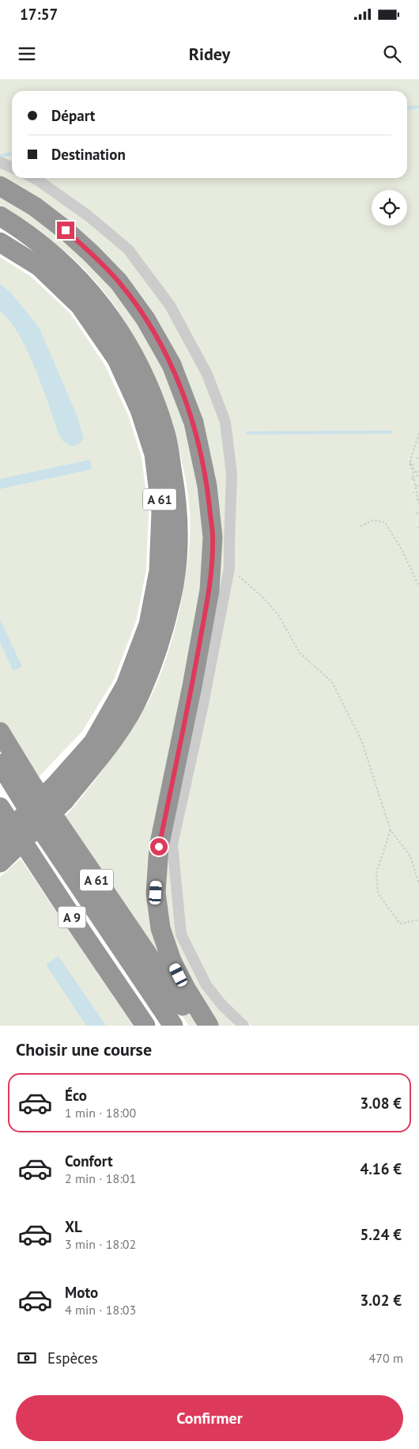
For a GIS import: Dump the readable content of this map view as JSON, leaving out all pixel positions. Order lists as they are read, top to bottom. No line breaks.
{"streets":{"highway":["A 61","A 9"]},"page":{"status":"17:57","header":"Ridey","banner":["Départ","Destination"],"heading":"Choisir une course","list":[{"name":"Éco","note":"1 min · 18:00","value":"3.08 €"},{"name":"Confort","note":"2 min · 18:01","value":"4.16 €"},{"name":"XL","note":"3 min · 18:02","value":"5.24 €"},{"name":"Moto","note":"4 min · 18:03","value":"3.02 €"}],"pay":["Espèces","470 m"],"buttons":"Confirmer"}}
